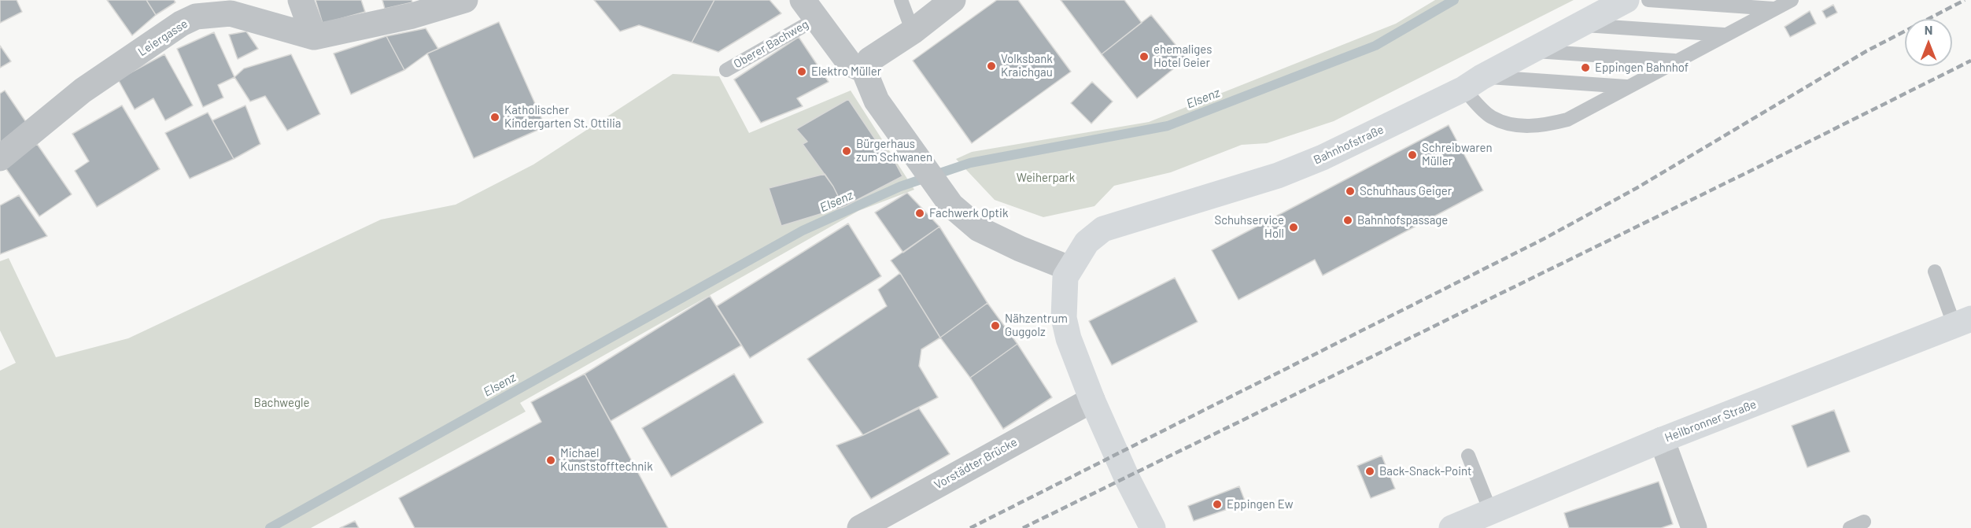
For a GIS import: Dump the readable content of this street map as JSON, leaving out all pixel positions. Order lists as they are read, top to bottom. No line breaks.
{"streets":{"street":["Leiergasse","Bahnhofstraße","Heilbronner Straße","Vorstädter Brücke"],"lane":["Oberer Bachweg"]},"crossings":[["Bahnhofstraße","Vorstädter Brücke"]],"water":["Elsenz"],"parks":["Weiherpark","Bachwegle"],"places":["ehemaliges Hotel Geier","Volksbank Kraichgau","Eppingen Bahnhof","Elektro Müller","Katholischer Kindergarten St. Ottilia","Bürgerhaus zum Schwanen","Schreibwaren Müller","Schuhhaus Geiger","Fachwerk Optik","Bahnhofspassage","Schuhservice Holl","Nähzentrum Guggolz","Michael Kunststofftechnik","Back-Snack-Point","Eppingen Ew"],"north":"top"}
